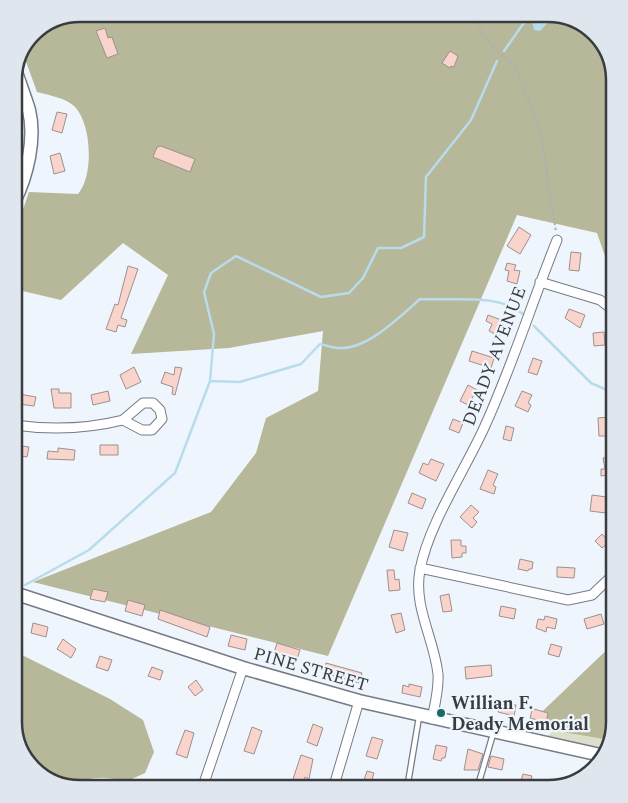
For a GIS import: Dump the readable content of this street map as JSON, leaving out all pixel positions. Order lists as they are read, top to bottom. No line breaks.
{"streets":{"street":["DEADY AVENUE","PINE STREET"]},"crossings":[["DEADY AVENUE","PINE STREET"]],"places":["Willian F. Deady Memorial"]}
